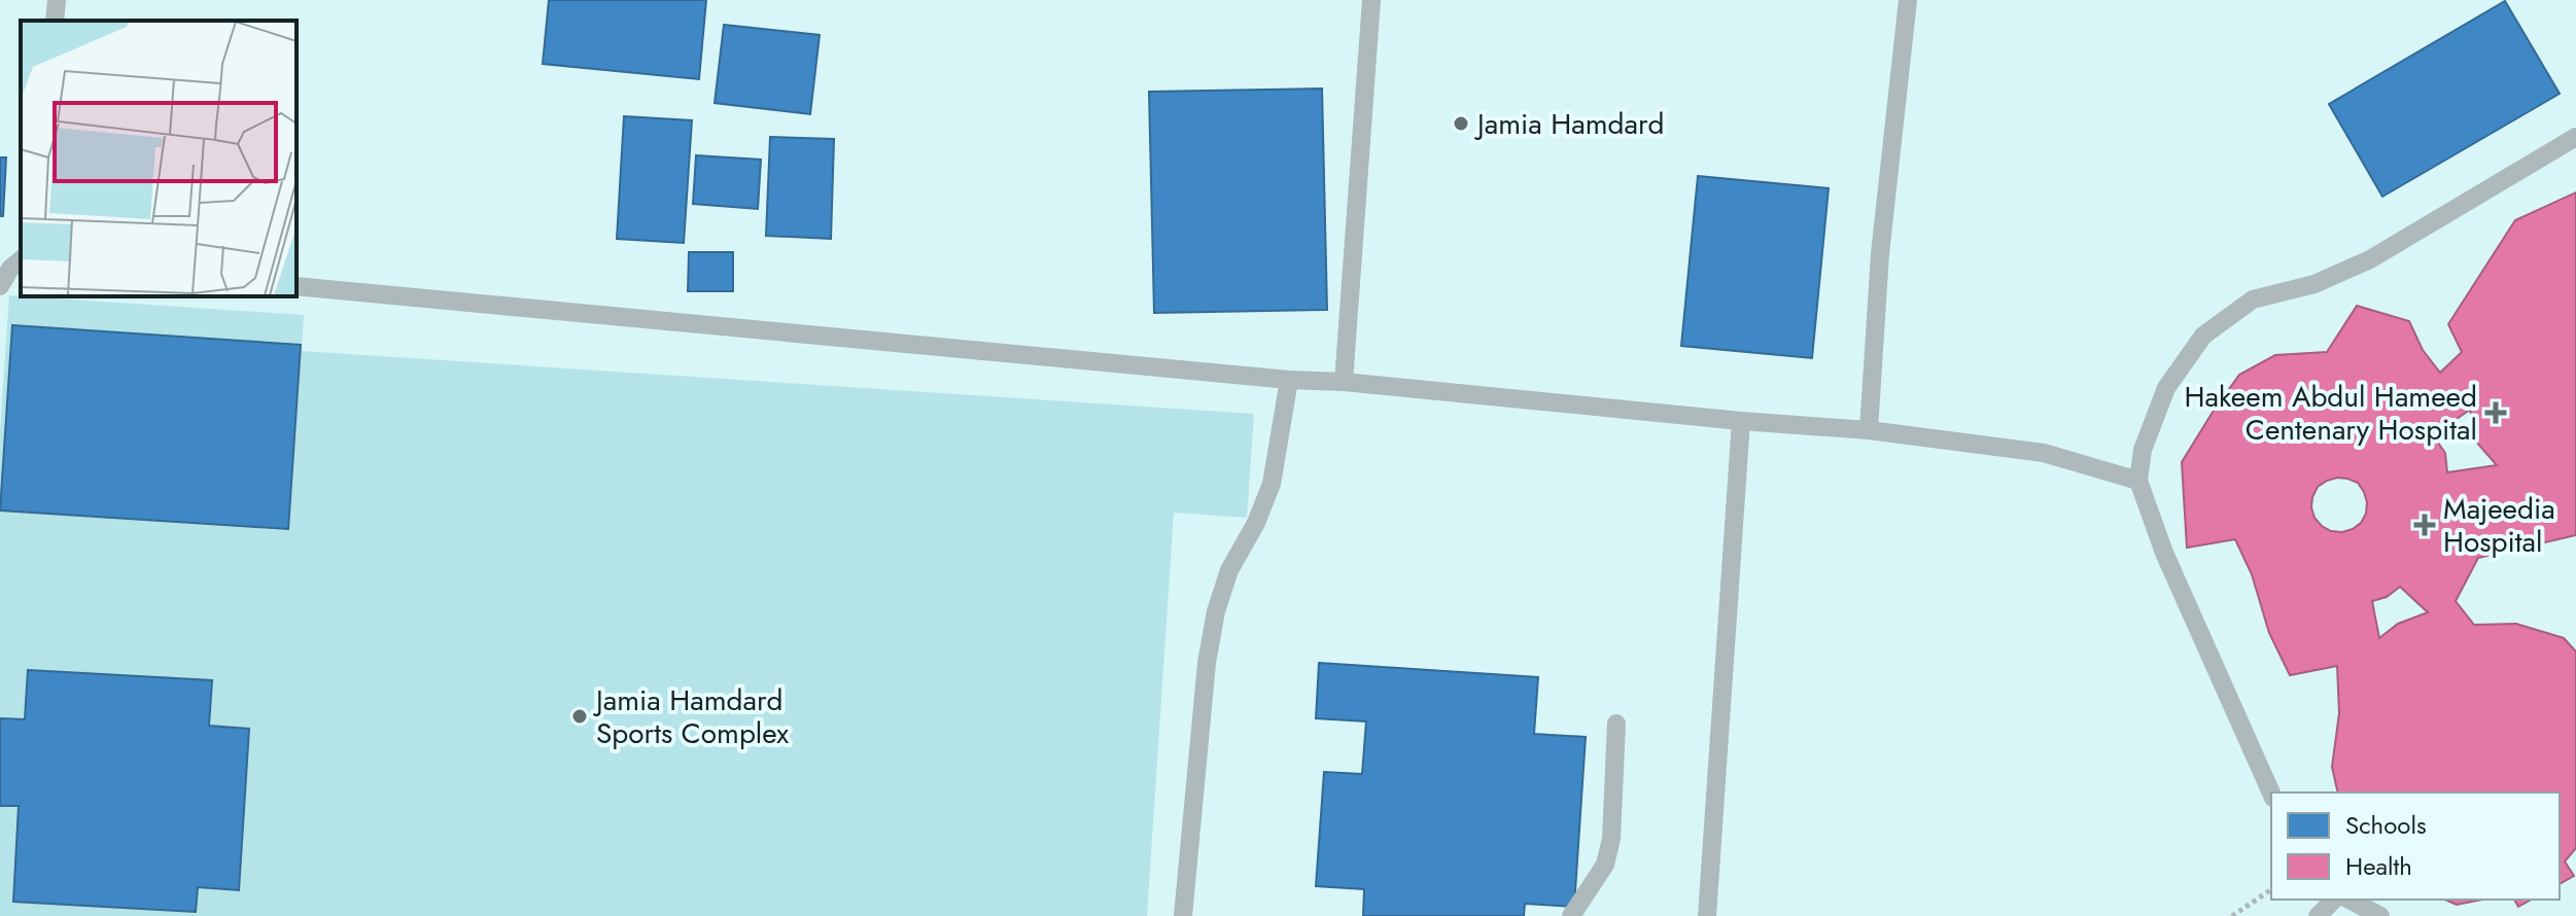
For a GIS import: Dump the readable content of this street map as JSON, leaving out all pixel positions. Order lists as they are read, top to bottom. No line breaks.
{"places":{"other":["Jamia Hamdard","Jamia Hamdard Sports Complex"],"health":["Hakeem Abdul Hameed Centenary Hospital","Majeedia Hospital"]},"legend":["Schools","Health"]}
